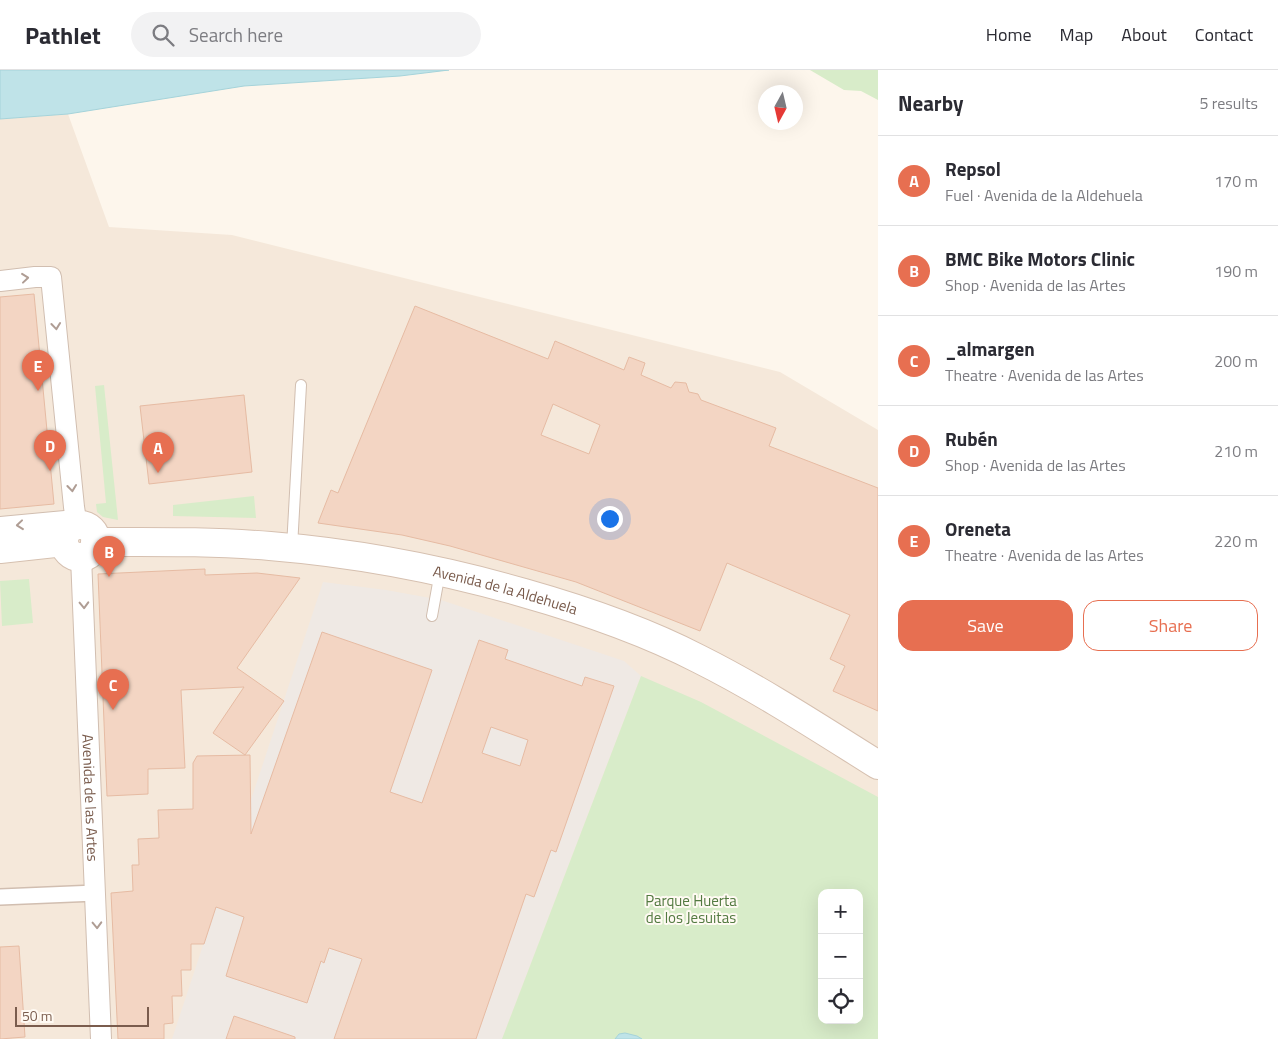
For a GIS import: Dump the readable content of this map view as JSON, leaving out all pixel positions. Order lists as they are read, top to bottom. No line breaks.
{"streets":{"main road":["Avenida de la Aldehuela"],"street":["Avenida de las Artes"]},"crossings":[["Avenida de la Aldehuela","Avenida de las Artes"]],"one_way":["Avenida de las Artes"],"parks":["Parque Huerta de los Jesuitas"],"scale_bar":"50 m","north":"bottom","page":{"header":"Pathlet","search":"Search here","nav":["Home","Map","About","Contact"],"heading":["Nearby","5 results"],"list":[{"mark":"A","name":"Repsol","note":"Fuel · Avenida de la Aldehuela","value":"170 m"},{"mark":"B","name":"BMC Bike Motors Clinic","note":"Shop · Avenida de las Artes","value":"190 m"},{"mark":"C","name":"_almargen","note":"Theatre · Avenida de las Artes","value":"200 m"},{"mark":"D","name":"Rubén","note":"Shop · Avenida de las Artes","value":"210 m"},{"mark":"E","name":"Oreneta","note":"Theatre · Avenida de las Artes","value":"220 m"}],"pins":["E","D","A","B","C"],"buttons":["Save","Share"],"map_buttons":["+","−"],"scale":"50 m"}}
